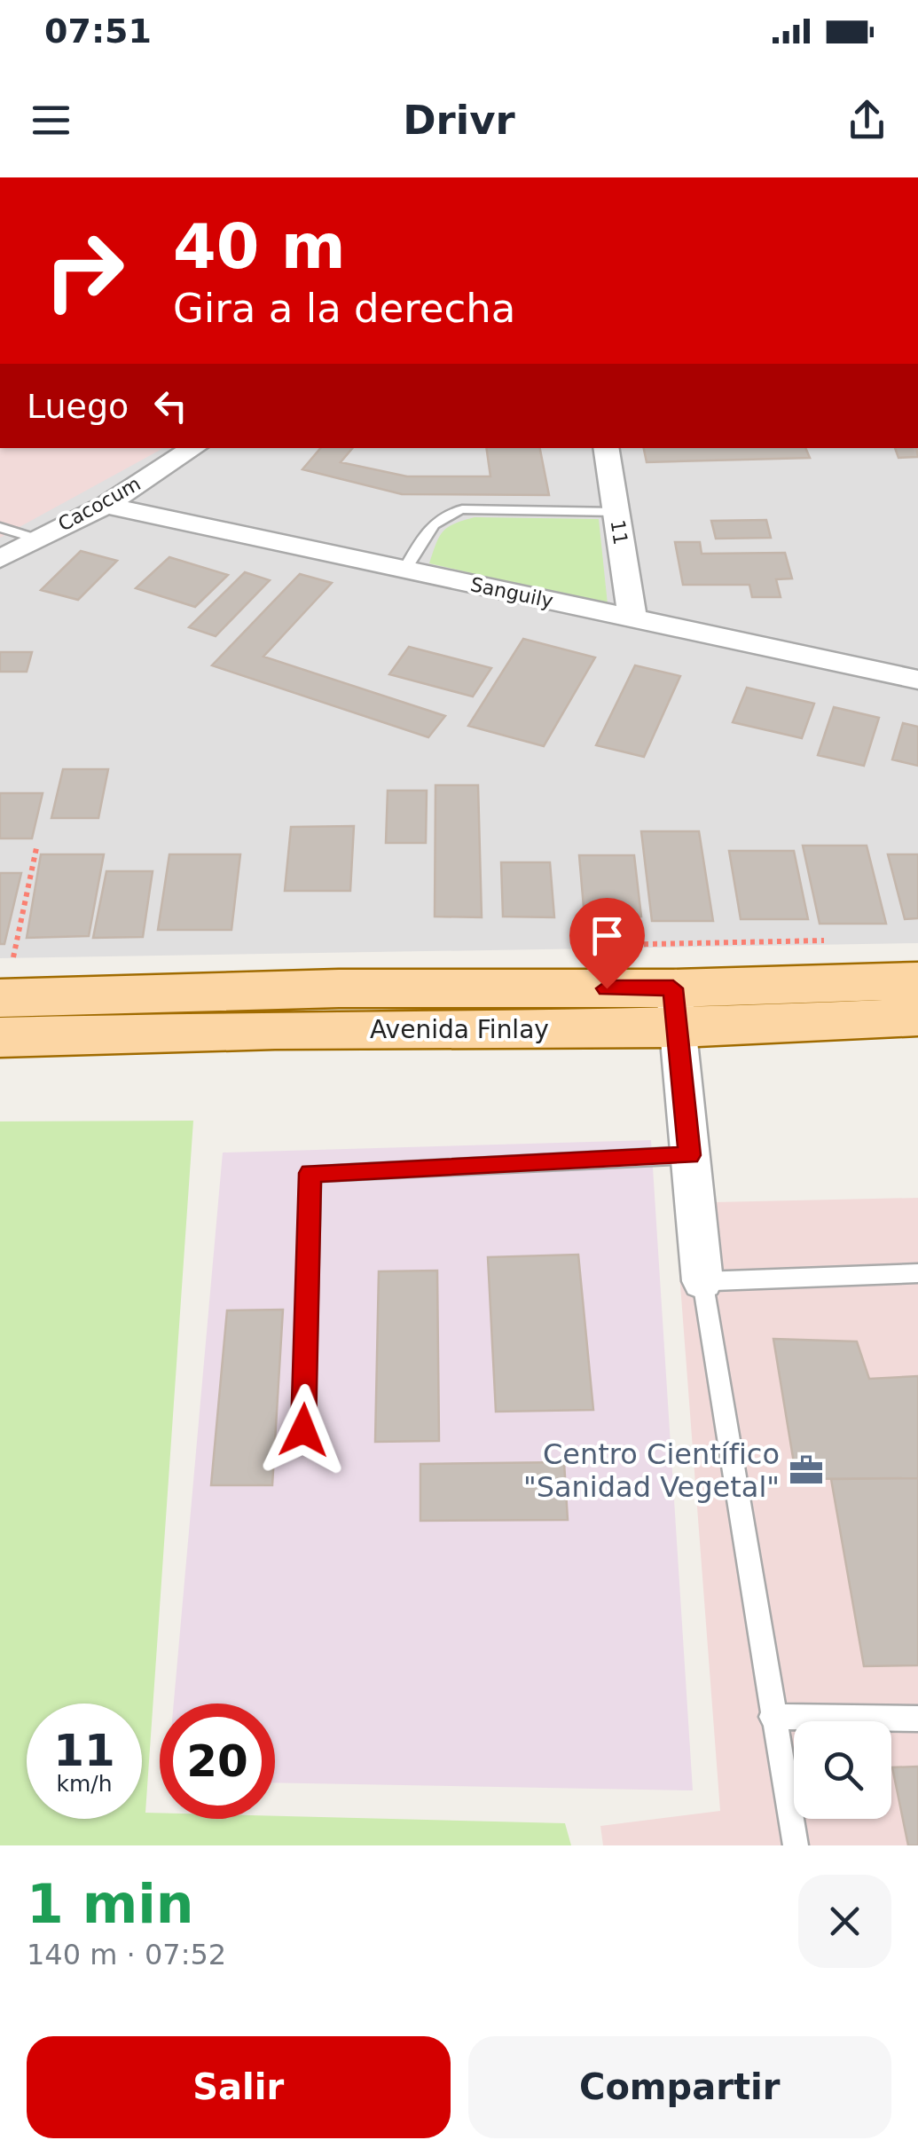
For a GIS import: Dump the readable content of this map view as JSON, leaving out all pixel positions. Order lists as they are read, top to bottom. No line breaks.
{"streets":{"main road":["Avenida Finlay"],"street":["Cacocum","11","Sanguily"]},"crossings":[["Cacocum","Sanguily"],["11","Sanguily"]],"places":{"office":["Centro Científico \"Sanidad Vegetal\""]},"page":{"status":"07:51","header":"Drivr","turn":["40 m","Gira a la derecha"],"then":"Luego","speed":"11 km/h","limit":"20","heading":["1 min","140 m · 07:52"],"buttons":["Salir","Compartir"]}}
